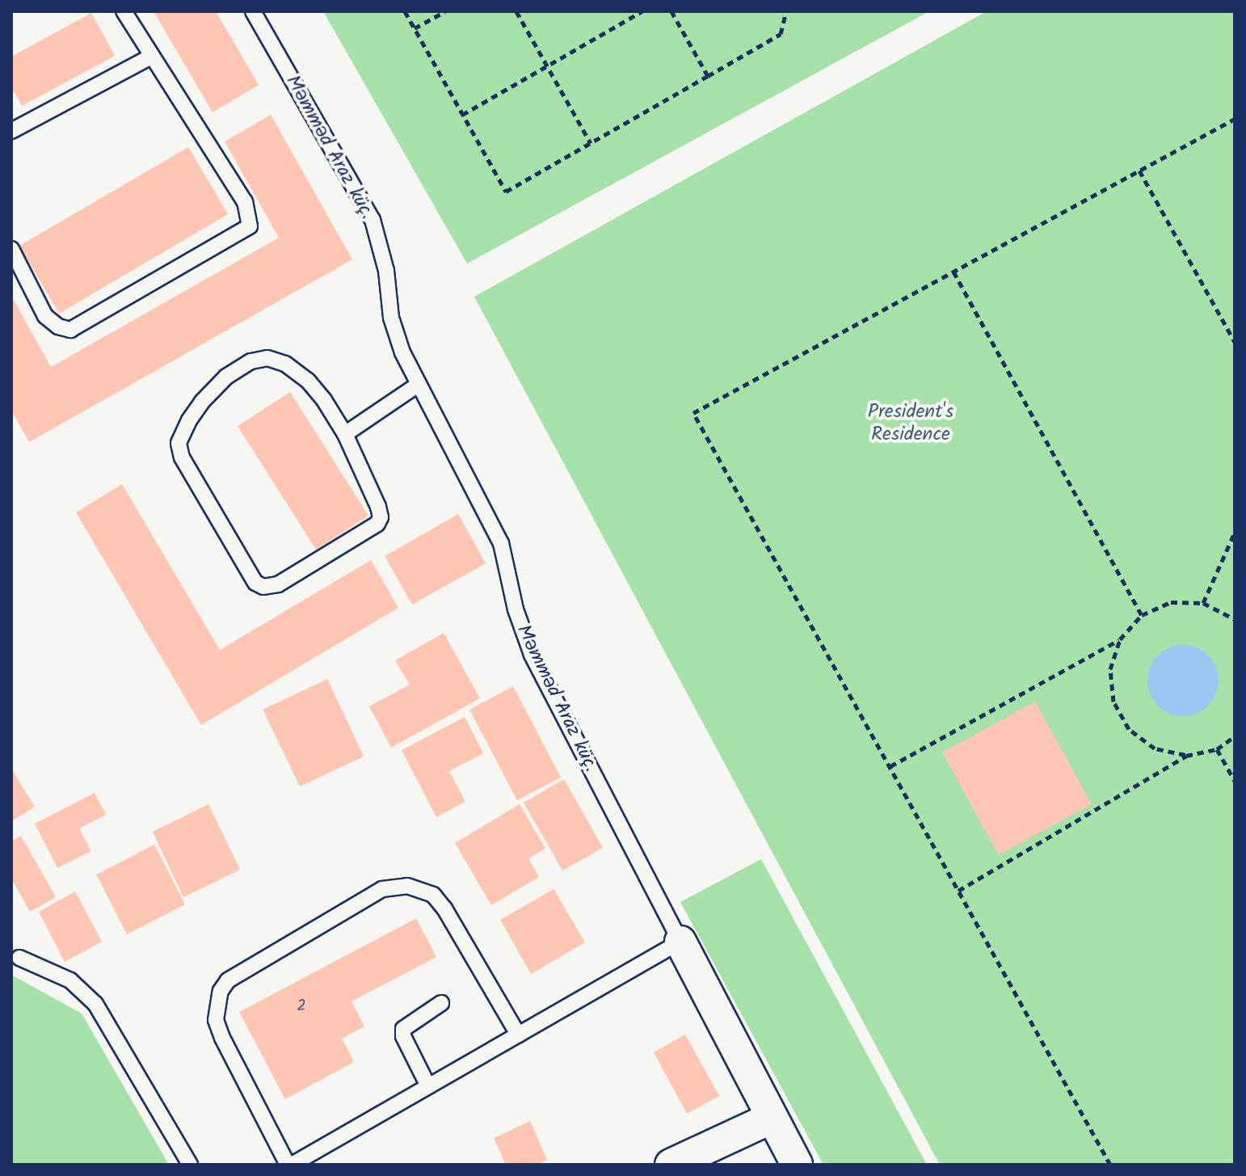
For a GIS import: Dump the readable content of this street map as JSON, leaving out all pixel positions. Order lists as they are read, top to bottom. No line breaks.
{"streets":{"street":["Məmməd Araz küç."]},"parks":["President's Residence"],"house_numbers":["2"]}
